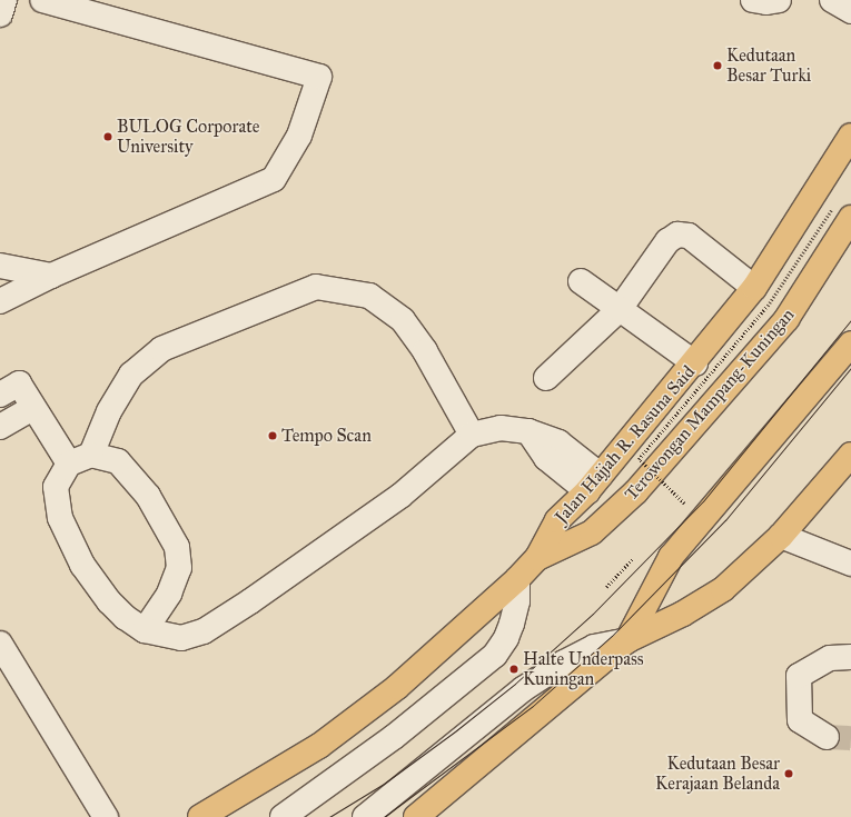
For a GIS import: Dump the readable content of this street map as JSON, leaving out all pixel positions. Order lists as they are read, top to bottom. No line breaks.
{"streets":{"main road":["Terowongan Mampang-Kuningan","Jalan Hajjah R. Rasuna Said"]},"crossings":[["Terowongan Mampang-Kuningan","Jalan Hajjah R. Rasuna Said"]],"places":["Kedutaan Besar Turki","BULOG Corporate University","Tempo Scan","Halte Underpass Kuningan","Kedutaan Besar Kerajaan Belanda"]}
